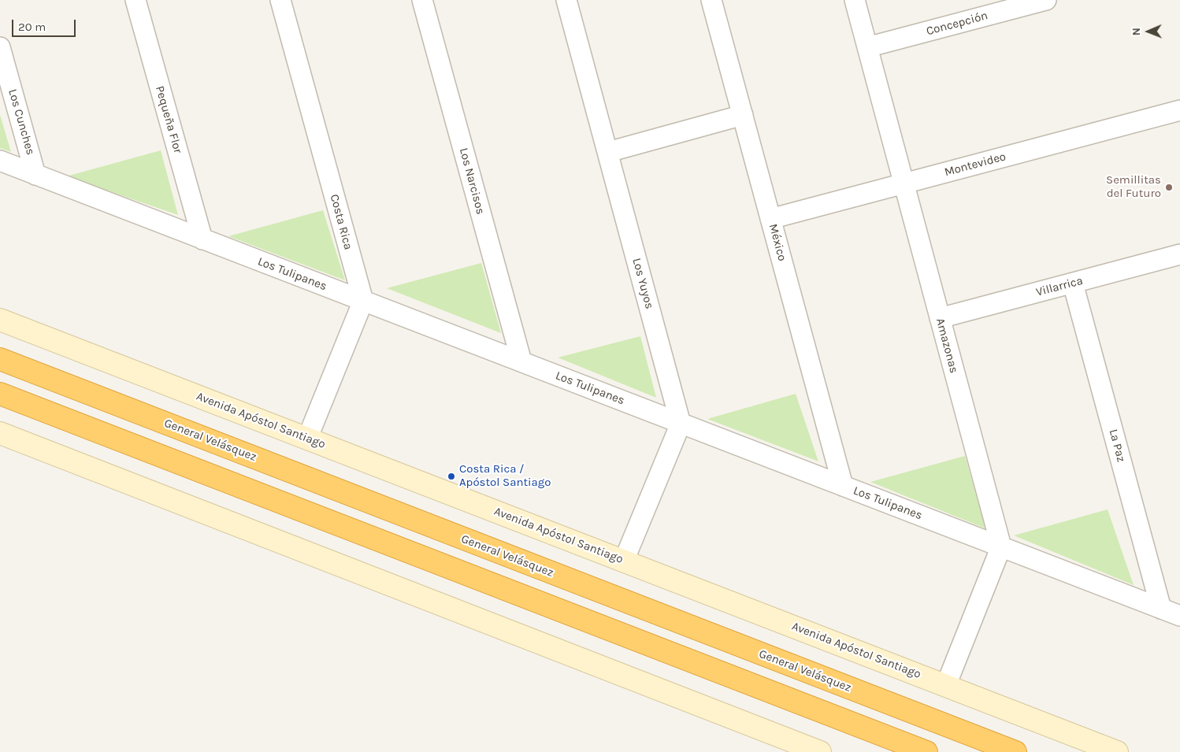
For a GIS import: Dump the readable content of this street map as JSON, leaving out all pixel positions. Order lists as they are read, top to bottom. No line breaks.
{"streets":{"highway":["General Velásquez"],"street":["Concepción","Pequeña Flor","Los Cunches","Montevideo","Los Narcisos","Costa Rica","México","Los Tulipanes","Los Yuyos","Villarrica","Amazonas","Avenida Apóstol Santiago","La Paz"]},"crossings":[["Concepción","Amazonas"],["Pequeña Flor","Los Tulipanes"],["Los Cunches","Los Tulipanes"],["Montevideo","México"],["Montevideo","Amazonas"],["Los Narcisos","Los Tulipanes"],["Costa Rica","Los Tulipanes"],["México","Los Tulipanes"],["Los Tulipanes","Los Yuyos"],["Los Tulipanes","Amazonas"],["Los Tulipanes","La Paz"],["Villarrica","Amazonas"],["Villarrica","La Paz"]],"places":["Semillitas del Futuro","Costa Rica / Apóstol Santiago"],"scale_bar":"20 m","north":"left"}
